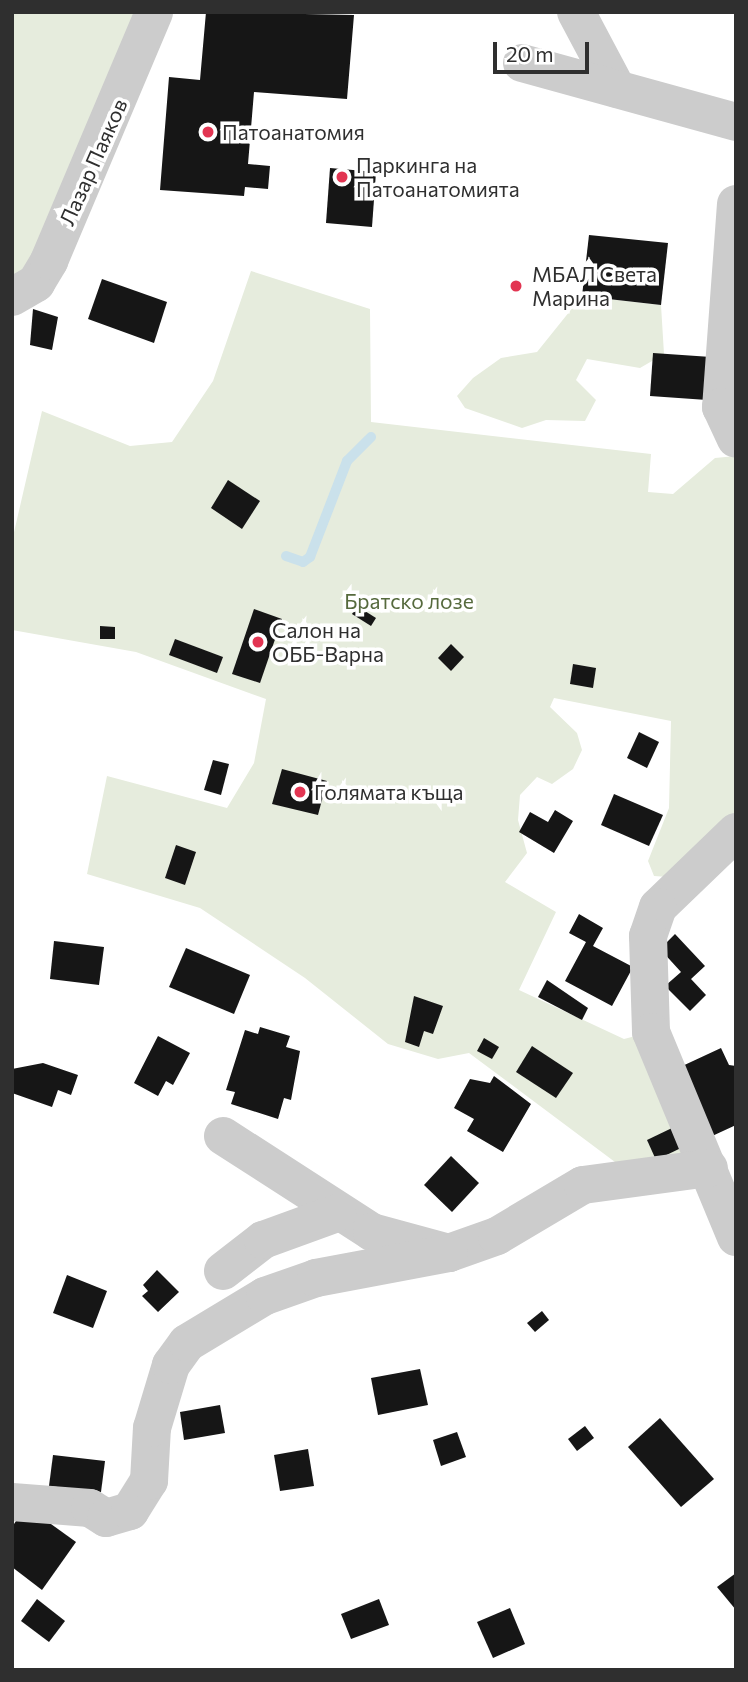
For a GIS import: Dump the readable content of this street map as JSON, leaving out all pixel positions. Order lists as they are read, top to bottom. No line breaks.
{"streets":{"street":["Лазар Паяков"]},"parks":["Братско лозе"],"places":["Патоанатомия","Паркинга на Патоанатомията","МБАЛ Света Марина","Салон на ОББ-Варна","Голямата къща"],"scale_bar":"20 m"}
